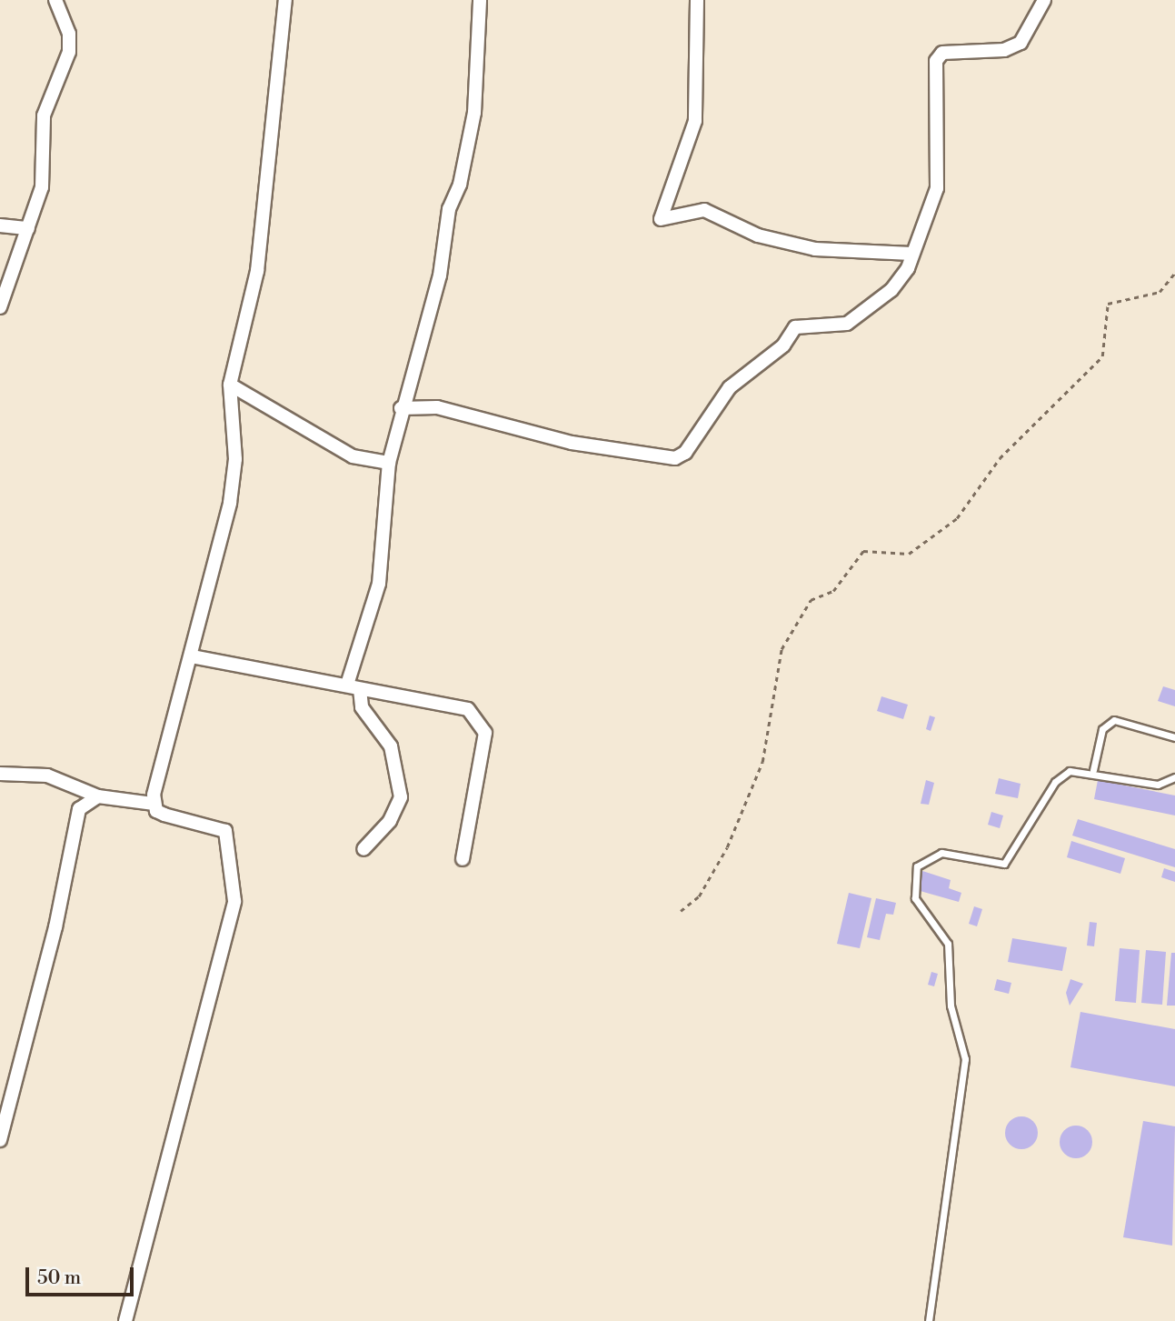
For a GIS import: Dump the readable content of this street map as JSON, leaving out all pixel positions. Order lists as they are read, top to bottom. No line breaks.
{"scale_bar":"50 m"}
